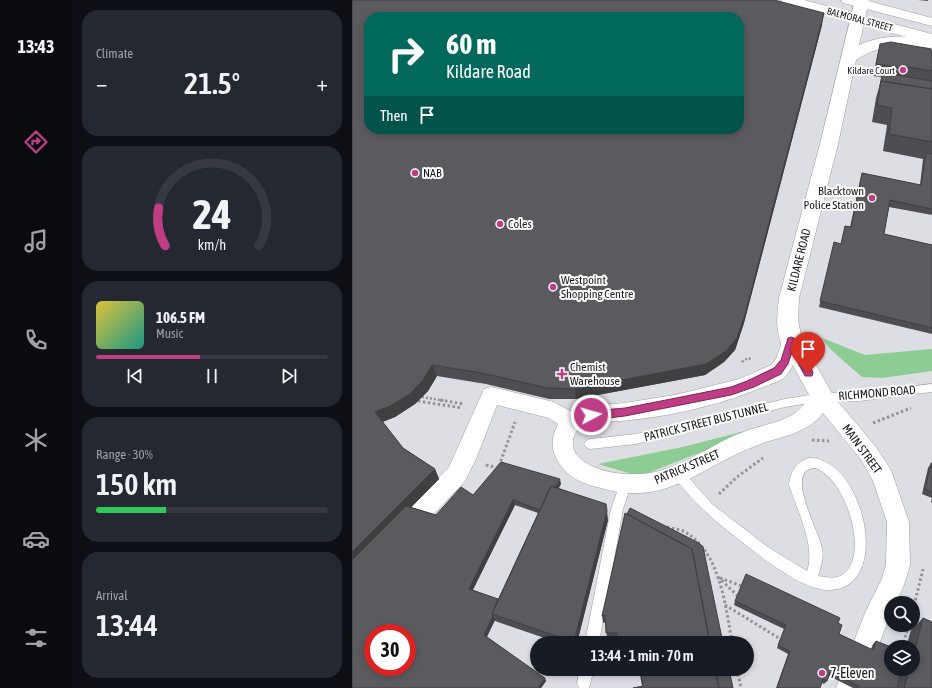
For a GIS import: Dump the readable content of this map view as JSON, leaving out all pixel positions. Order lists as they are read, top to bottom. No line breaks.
{"streets":{"street":["BALMORAL STREET","KILDARE ROAD","MAIN STREET","PATRICK STREET"],"lane":["RICHMOND ROAD","PATRICK STREET BUS TUNNEL"]},"crossings":[["BALMORAL STREET","KILDARE ROAD"],["KILDARE ROAD","RICHMOND ROAD"],["KILDARE ROAD","PATRICK STREET BUS TUNNEL"],["KILDARE ROAD","MAIN STREET"],["KILDARE ROAD","PATRICK STREET"],["RICHMOND ROAD","PATRICK STREET BUS TUNNEL"],["RICHMOND ROAD","MAIN STREET"],["RICHMOND ROAD","PATRICK STREET"],["PATRICK STREET BUS TUNNEL","MAIN STREET"],["PATRICK STREET BUS TUNNEL","PATRICK STREET"],["MAIN STREET","PATRICK STREET"]],"places":{"other":["Kildare Court","NAB","Blacktown Police Station","Coles","Westpoint Shopping Centre","7-Eleven"],"health":["Chemist Warehouse"]},"page":{"tabs":"13:43","tile":["Climate",["Range · 30%","150 km"],["Arrival","13:44"]],"turn":["60 m","Kildare Road"],"heat":["−","21.5°","+"],"then":"Then","song":["106.5 FM","Music"],"limit":"30","trip":"13:44 · 1 min · 70 m","gauge":["24","km/h"]}}
